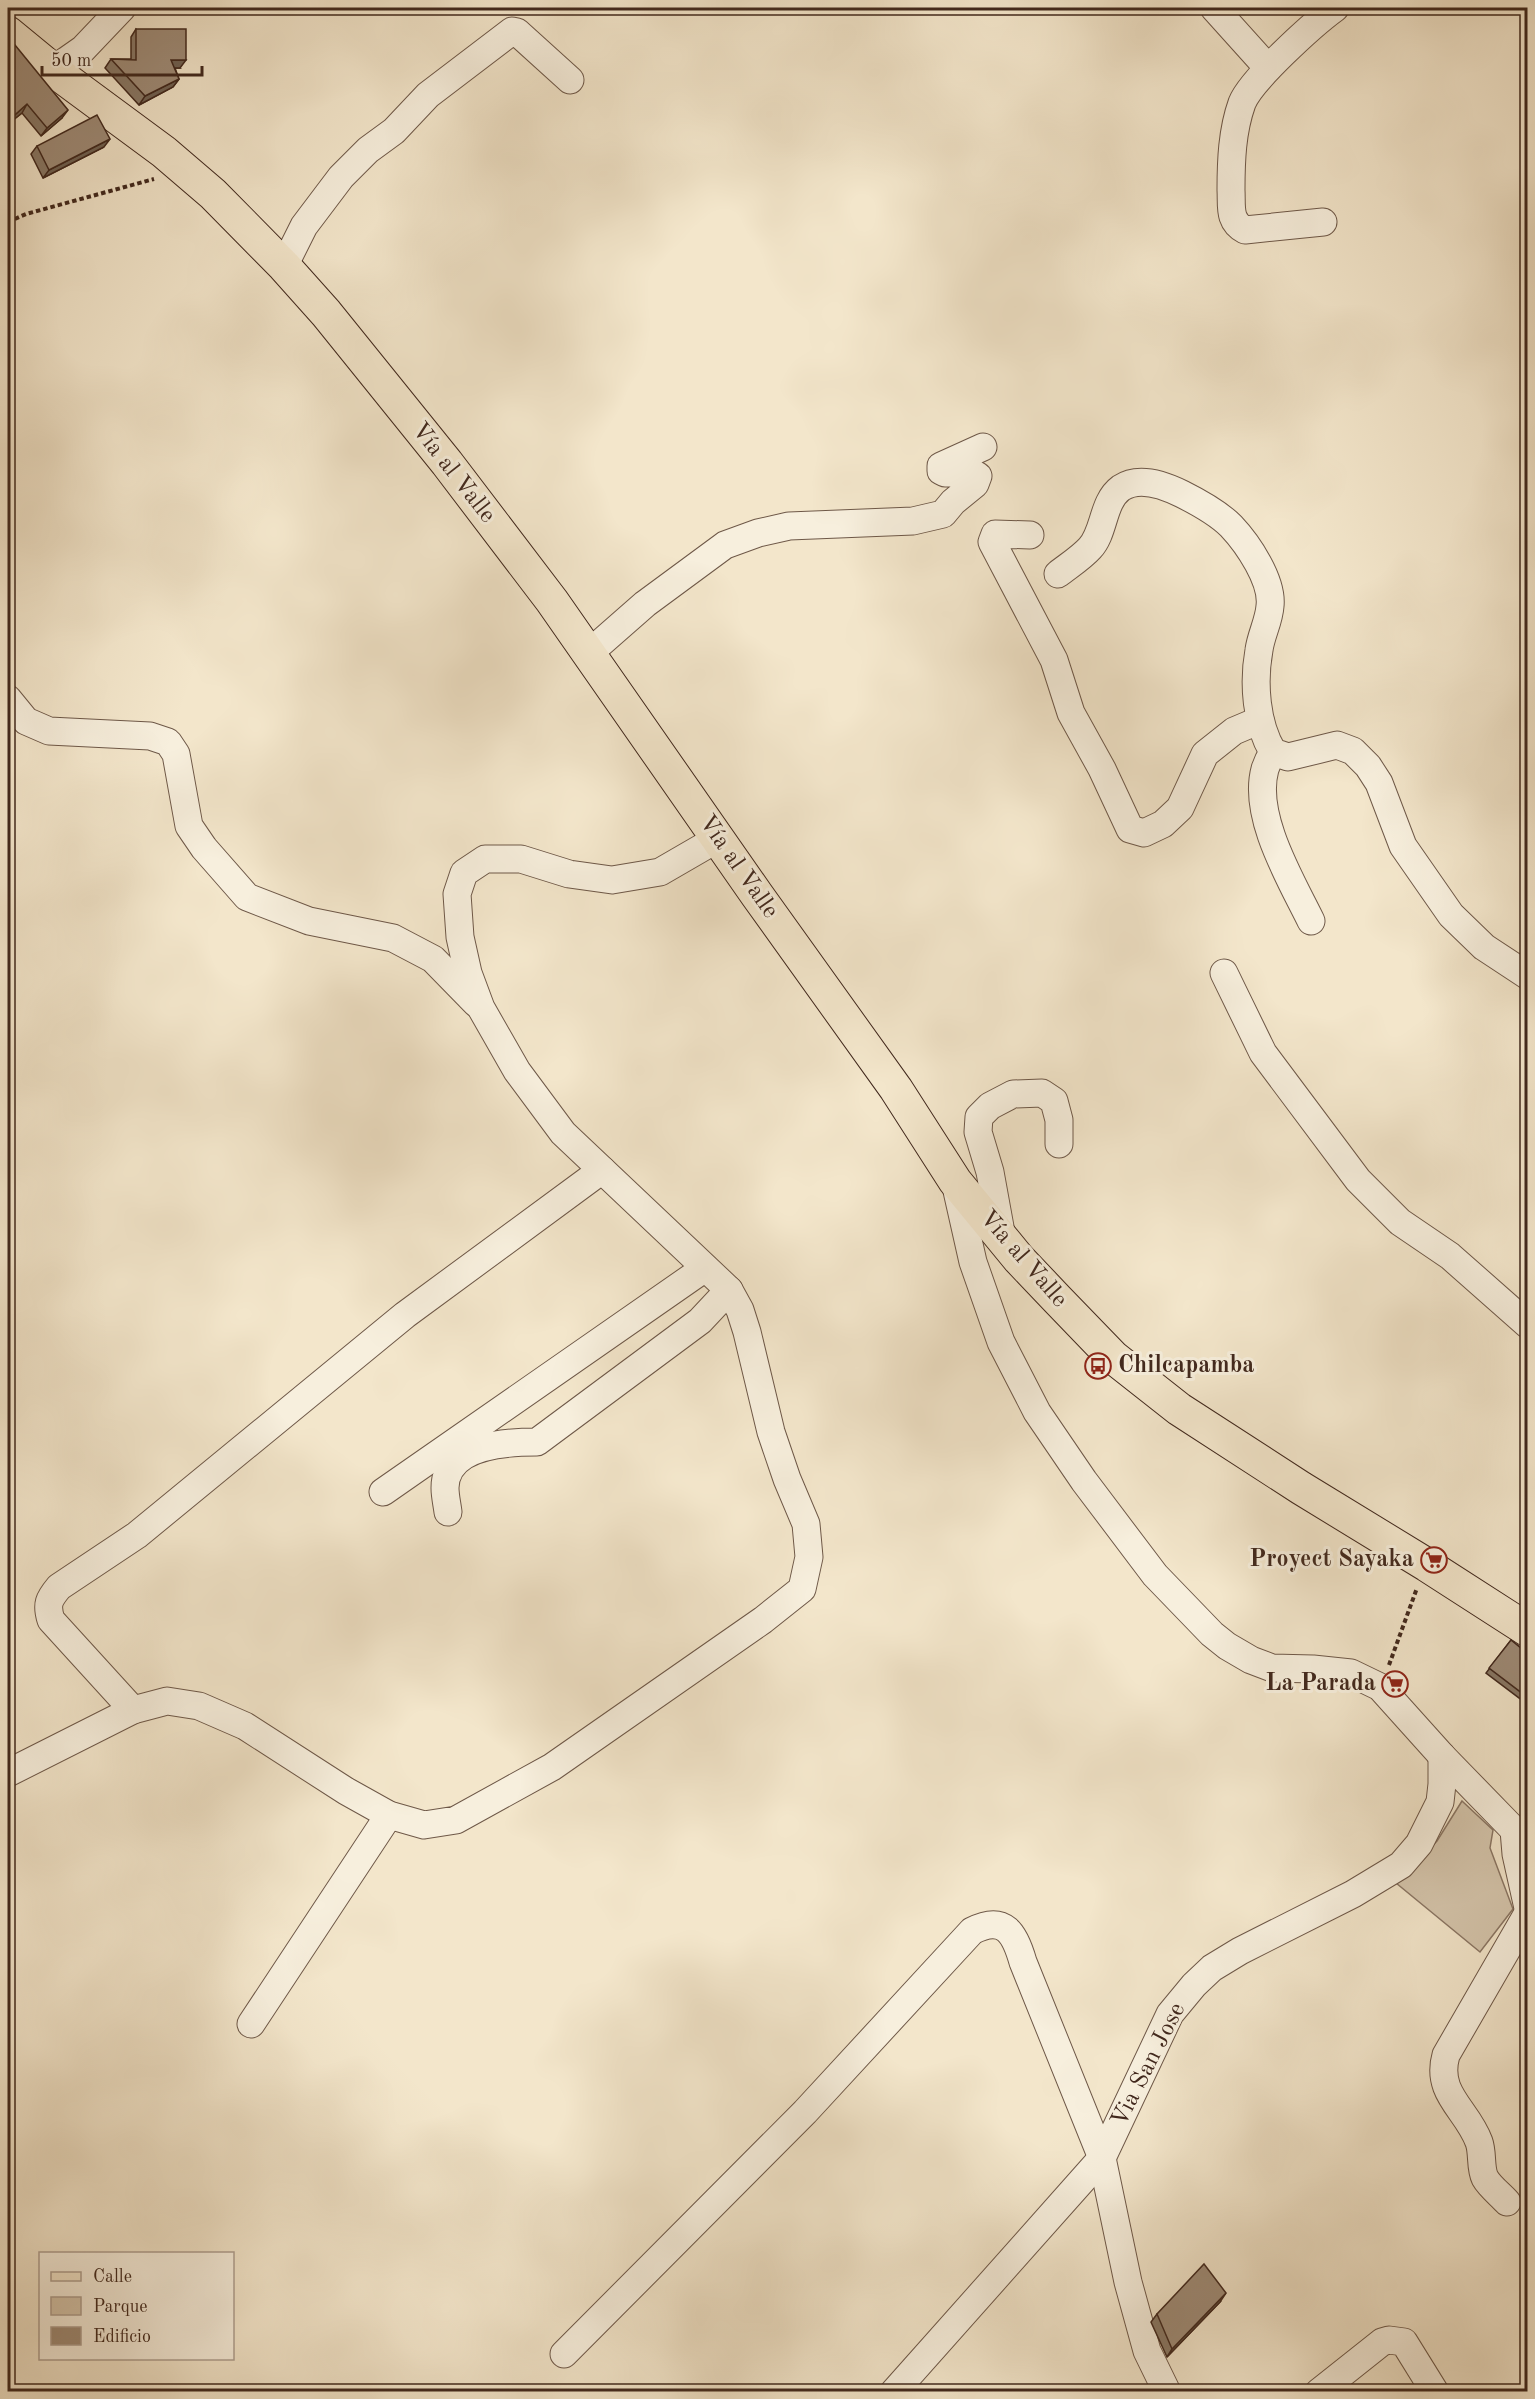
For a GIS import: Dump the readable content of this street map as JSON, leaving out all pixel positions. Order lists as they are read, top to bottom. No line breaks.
{"streets":{"main road":["Vía al Valle"],"street":["Via San Jose"]},"places":{"bus stop":["Chilcapamba"],"supermarket":["Proyect Sayaka","La Parada"]},"legend":["Calle","Parque","Edificio"],"scale_bar":"50 m"}
